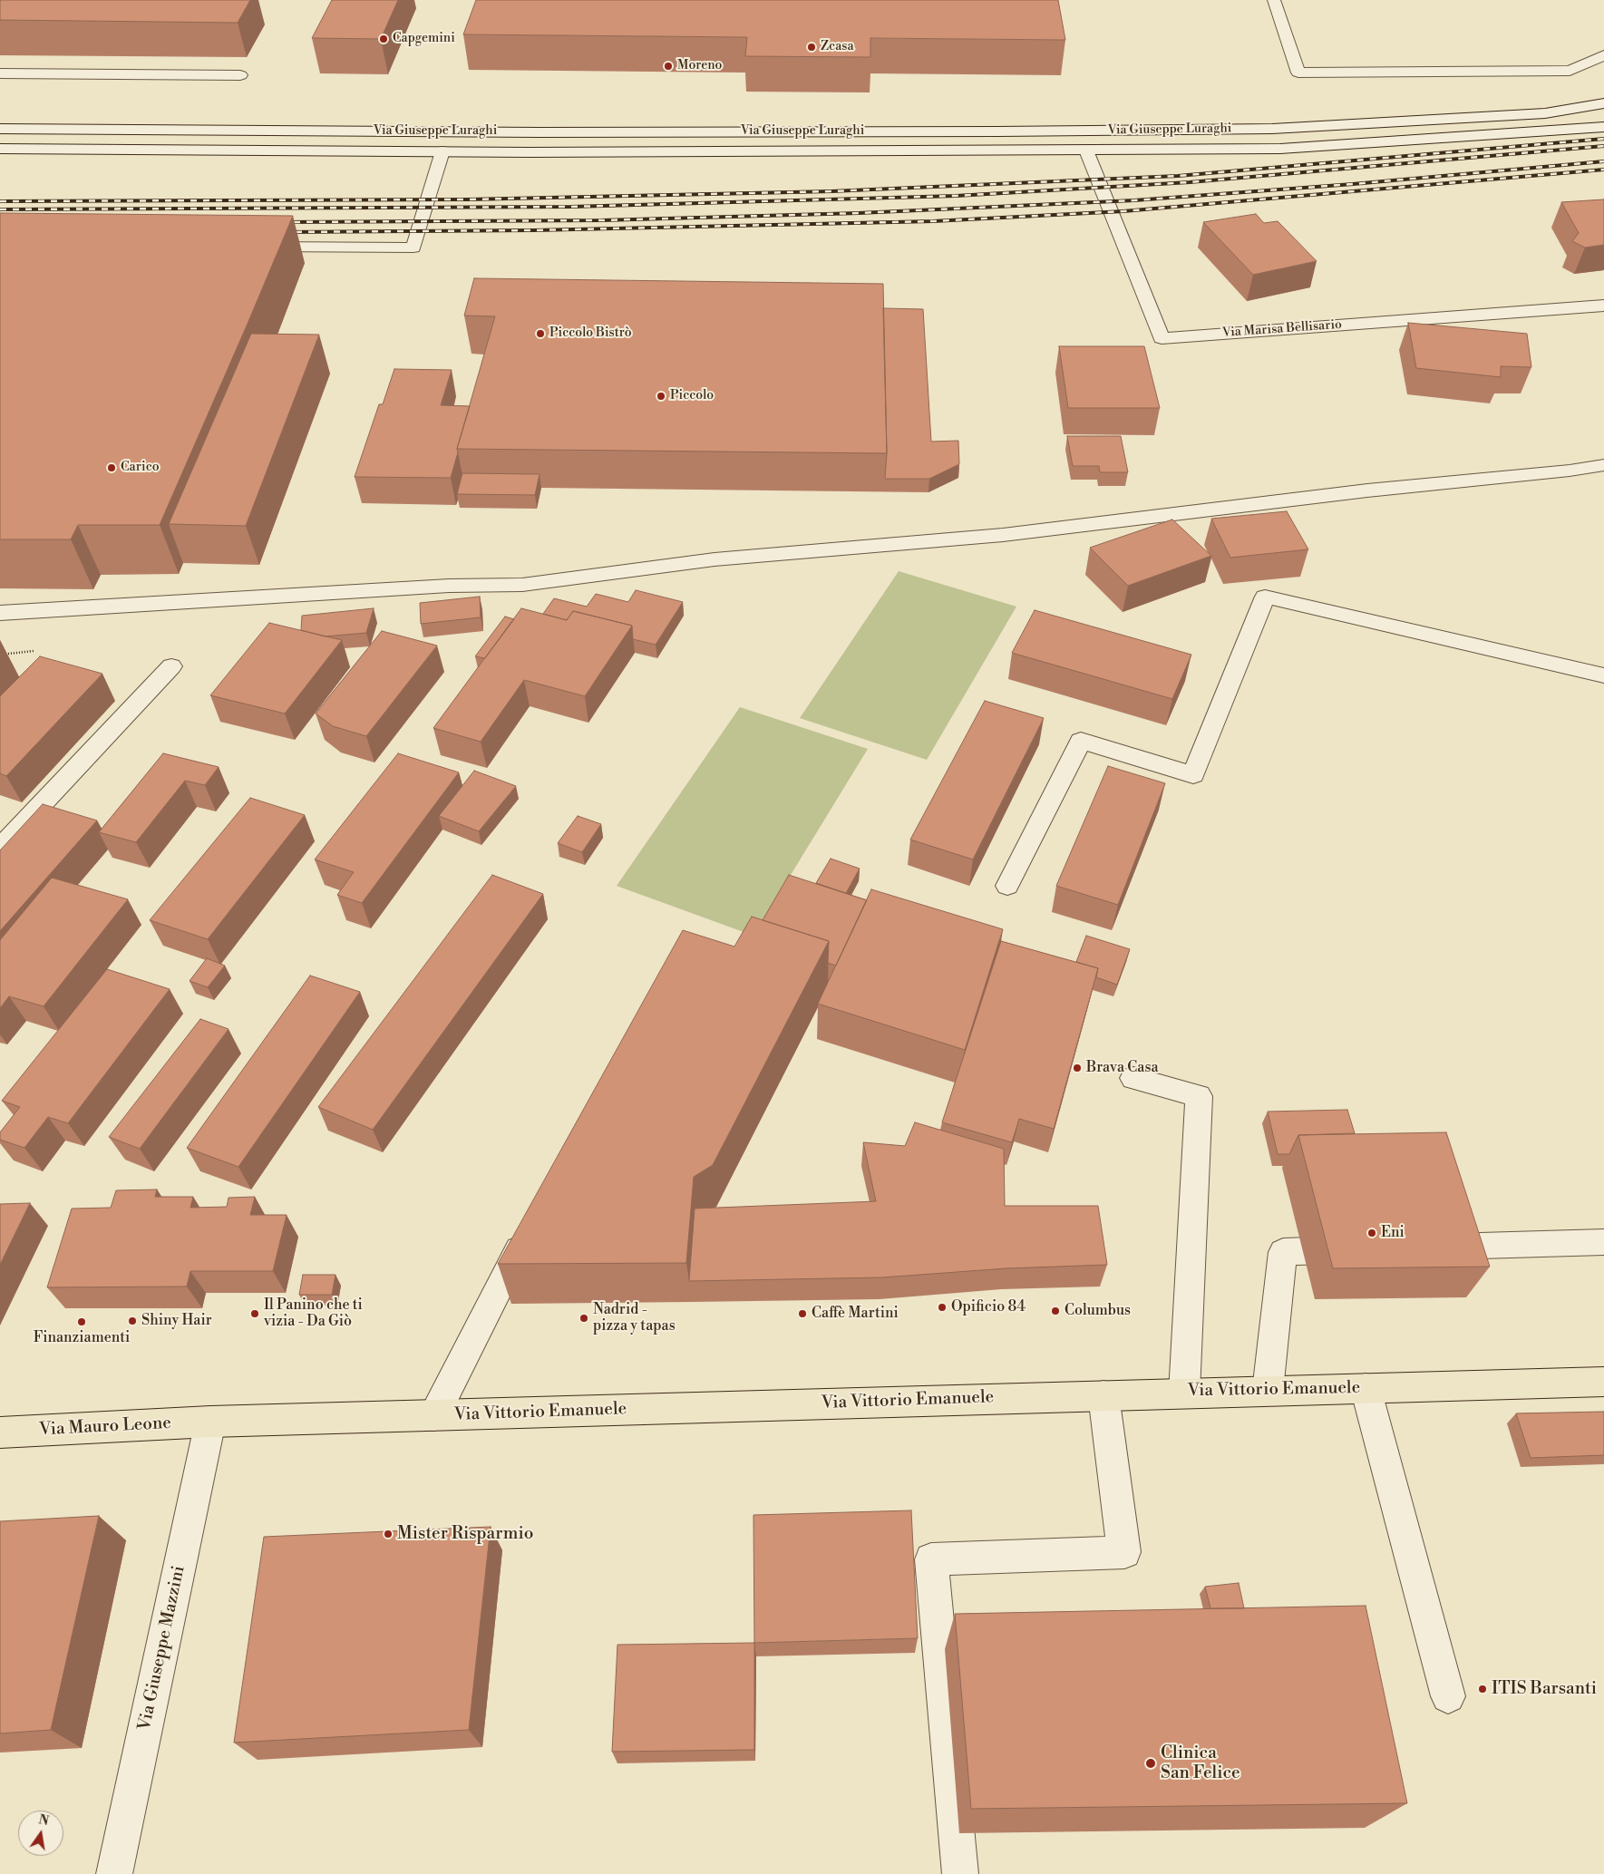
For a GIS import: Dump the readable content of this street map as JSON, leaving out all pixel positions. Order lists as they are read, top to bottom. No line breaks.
{"streets":{"main road":["Via Vittorio Emanuele","Via Mauro Leone"],"street":["Via Giuseppe Luraghi","Via Marisa Bellisario","Via Giuseppe Mazzini"]},"crossings":[["Via Giuseppe Luraghi","Via Marisa Bellisario"],["Via Vittorio Emanuele","Via Mauro Leone"],["Via Vittorio Emanuele","Via Giuseppe Mazzini"],["Via Mauro Leone","Via Giuseppe Mazzini"]],"places":["Capgemini","Zcasa","Moreno","Piccolo Bistrò","Piccolo","Carico","Brava Casa","Eni","Opificio 84","Columbus","Il Panino che ti vizia - Da Giò","Caffè Martini","Nadrid - pizza y tapas","Shiny Hair","Finanziamenti","Mister Risparmio","ITIS Barsanti","Clinica San Felice"],"north":"top"}
